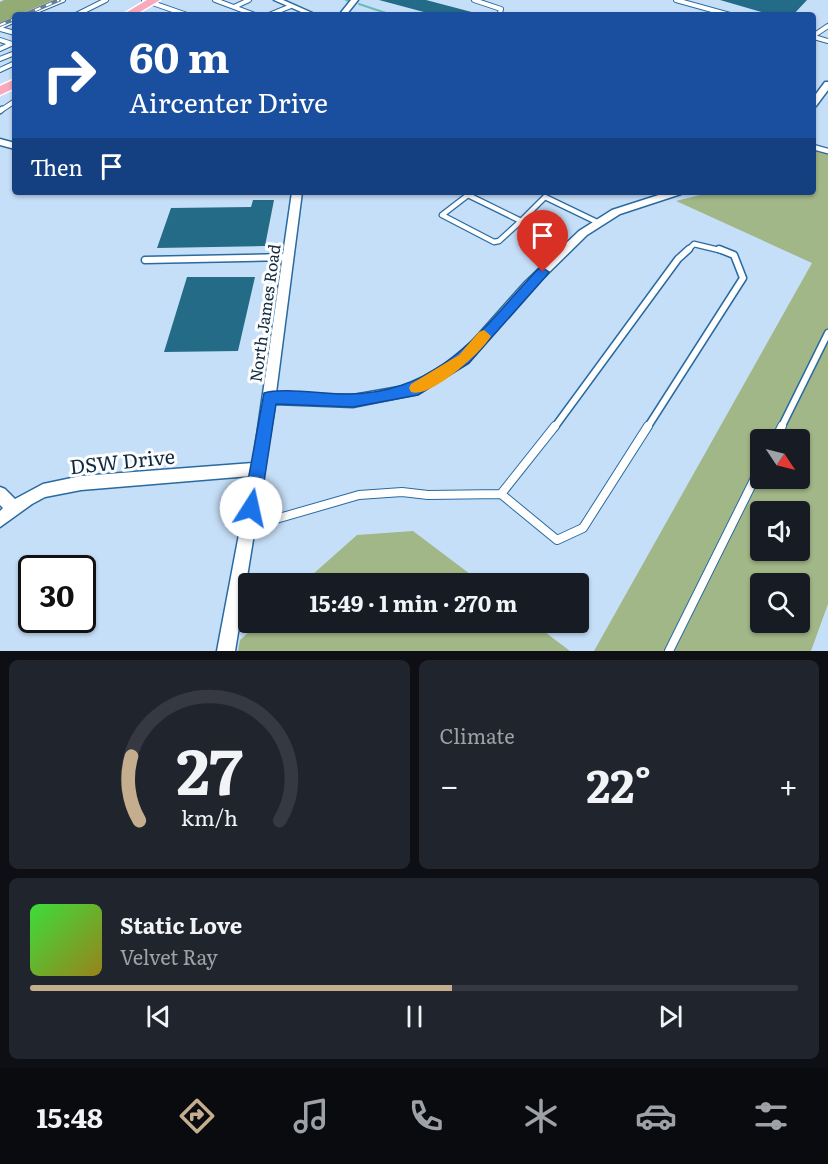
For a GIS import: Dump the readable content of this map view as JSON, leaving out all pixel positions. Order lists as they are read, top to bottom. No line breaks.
{"streets":{"street":["North James Road","DSW Drive"]},"crossings":[["North James Road","DSW Drive"]],"north":"bottom right","page":{"turn":["60 m","Aircenter Drive"],"then":"Then","limit":"30","trip":"15:49 · 1 min · 270 m","tile":"Climate","heat":["−","22°","+"],"song":["Static Love","Velvet Ray"],"tabs":"15:48","gauge":["27","km/h"]}}
